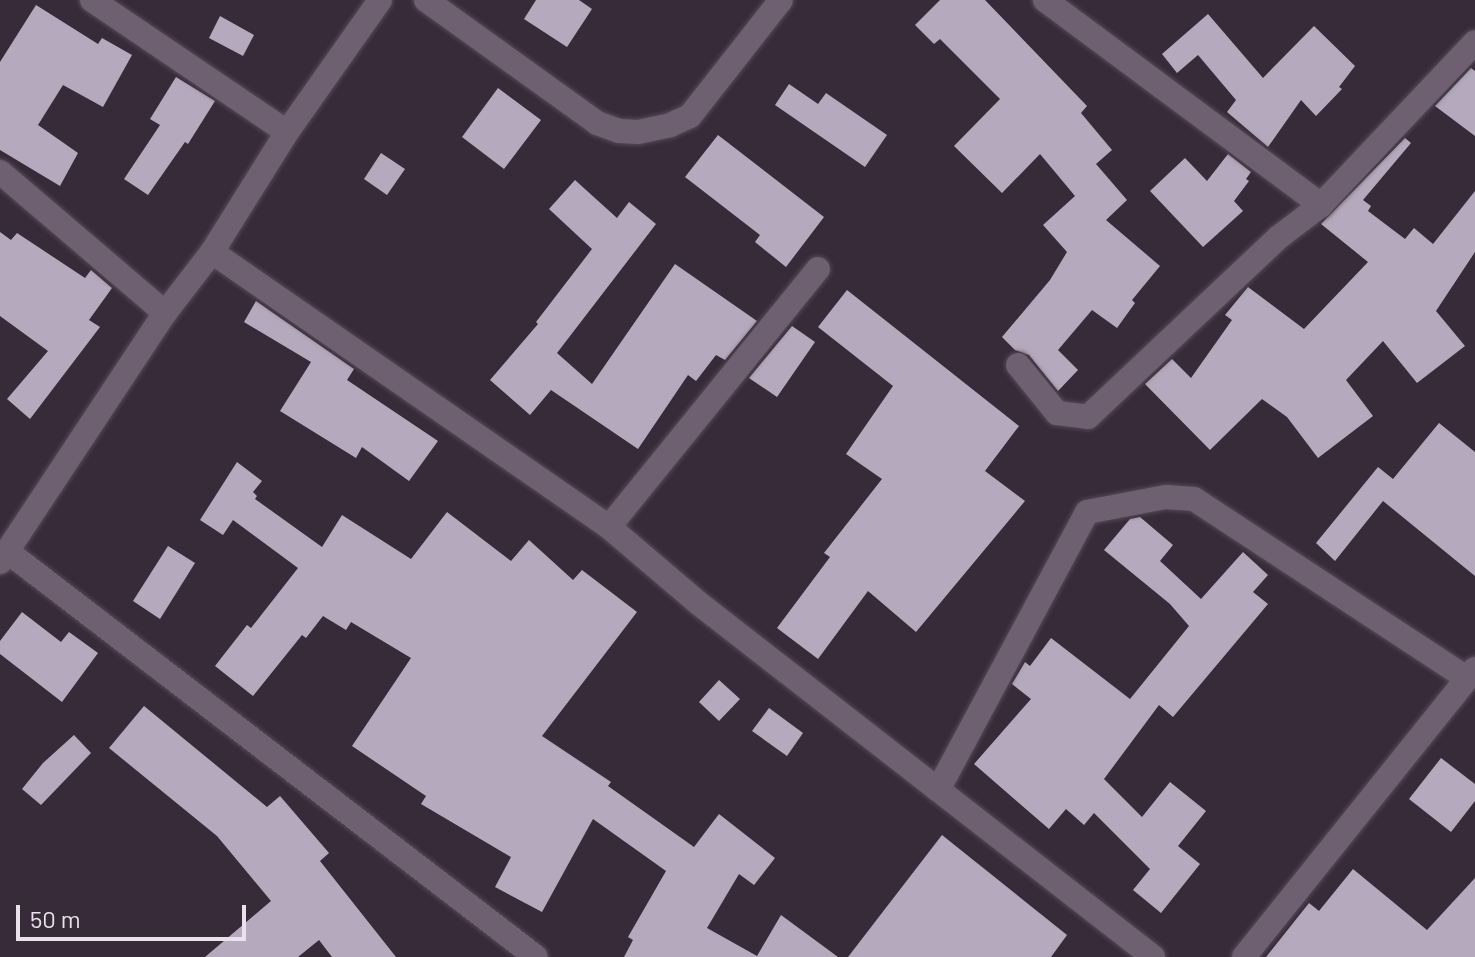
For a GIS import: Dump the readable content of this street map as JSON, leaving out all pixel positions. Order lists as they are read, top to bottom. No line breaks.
{"scale_bar":"50 m"}
